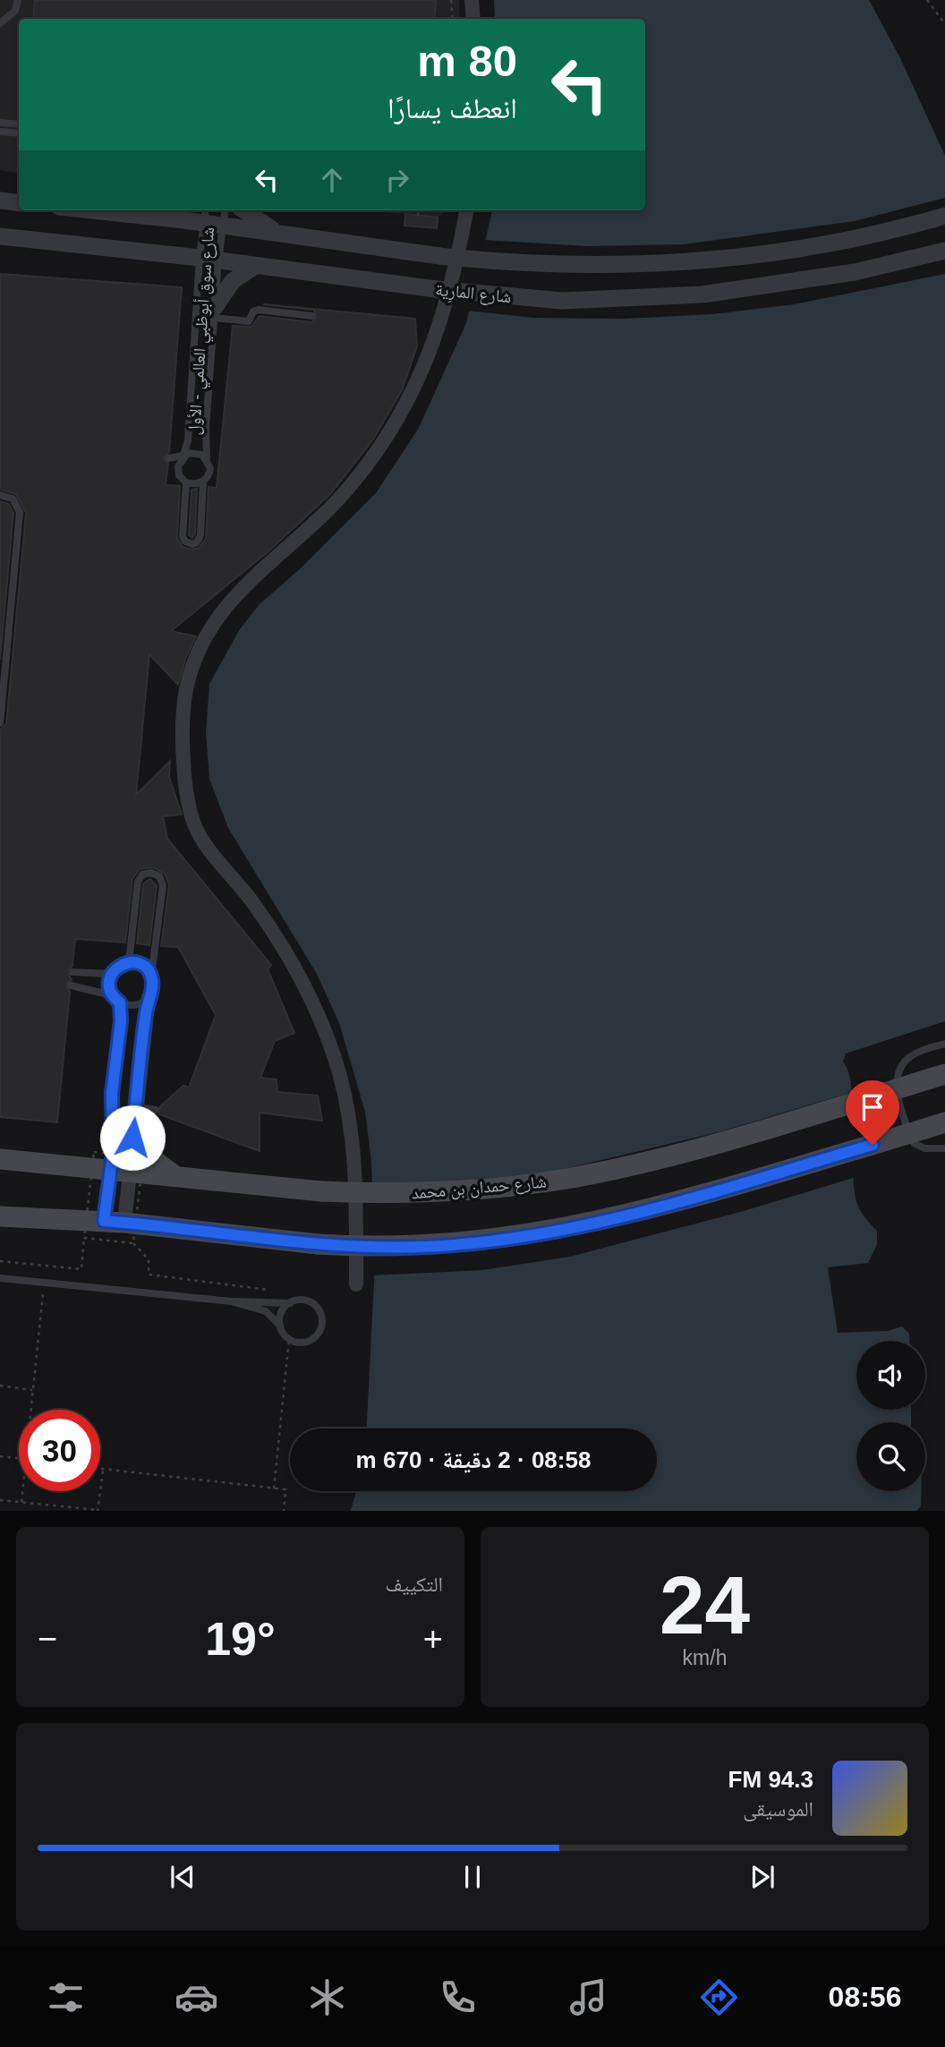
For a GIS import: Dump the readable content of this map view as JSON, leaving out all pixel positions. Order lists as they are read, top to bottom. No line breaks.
{"streets":{"main road":["شارع حمدان بن محمد"],"street":["شارع المارِية"],"lane":["شارع سوق أبوظبي العالمي - الأول"]},"crossings":[["شارع المارِية","شارع سوق أبوظبي العالمي - الأول"]],"page":{"turn":["80 m","انعطف يسارًا"],"limit":"30","trip":"08:58 · 2 دقيقة · 670 m","tile":[["24","km/h"],"التكييف"],"heat":["−","19°","+"],"song":["94.3 FM","الموسيقى"],"tabs":"08:56"}}
